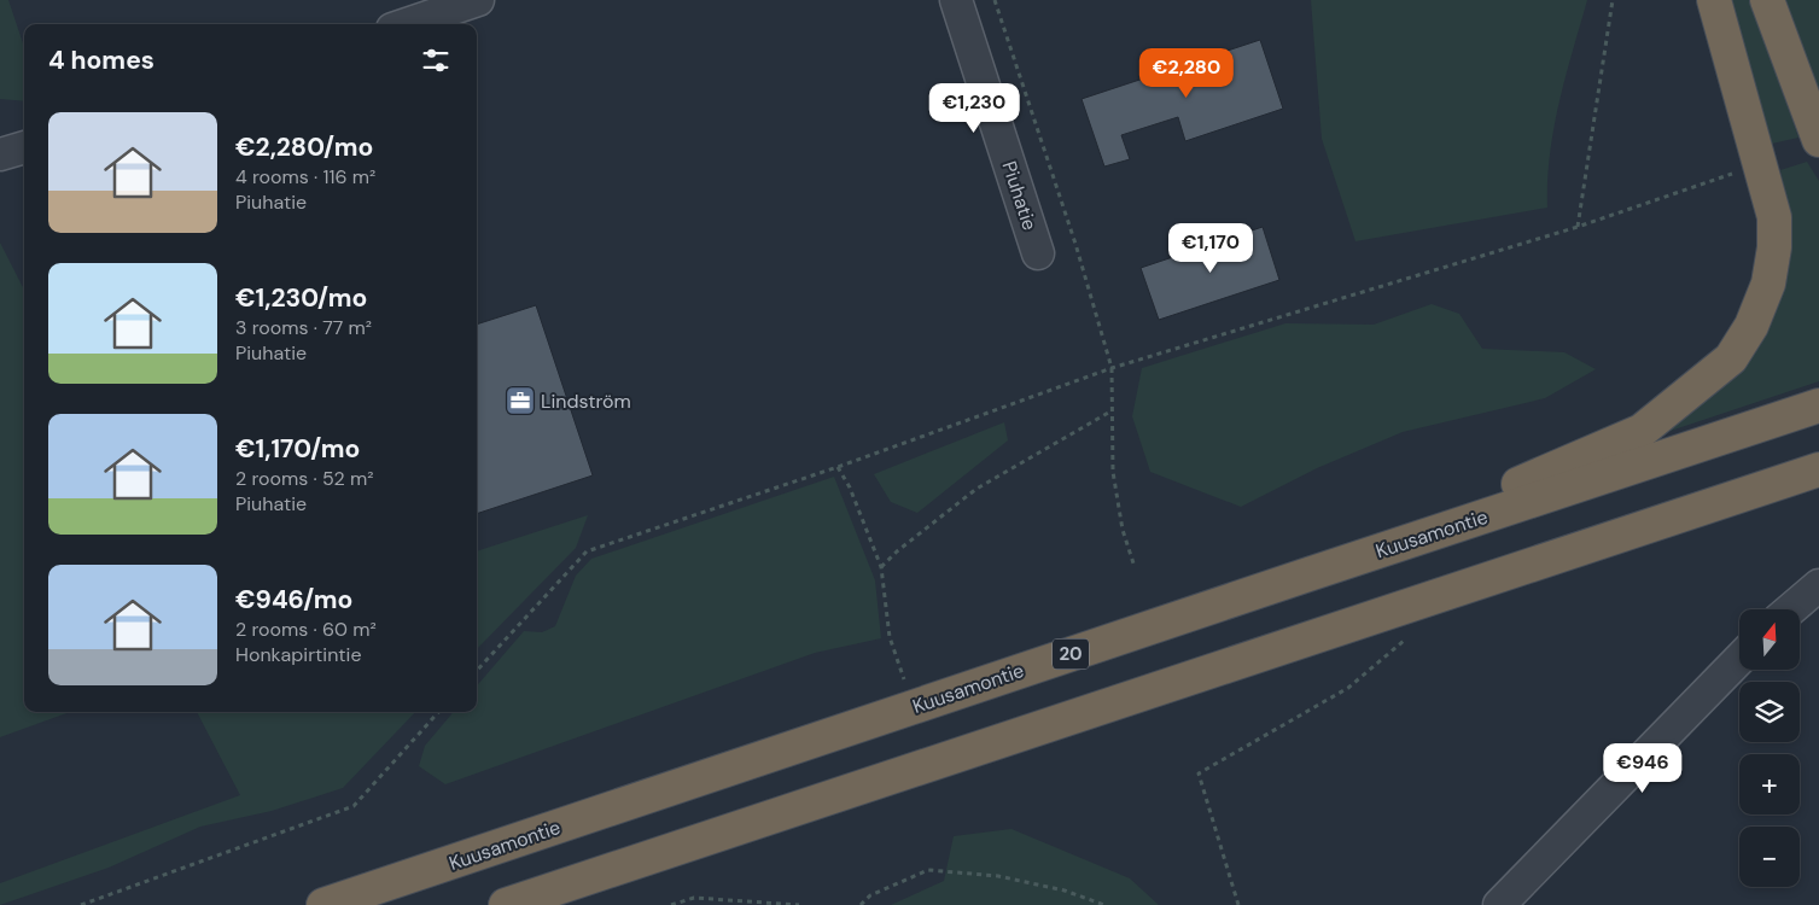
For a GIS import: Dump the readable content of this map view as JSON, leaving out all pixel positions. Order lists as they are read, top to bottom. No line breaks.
{"streets":{"highway":["Kuusamontie","20"],"street":["Piuhatie"]},"places":{"office":["Lindström"]},"north":"top","page":{"heading":"4 homes","price":["€2,280","€1,230","€1,170","€946"],"list":[{"name":"€2,280/mo","note":"4 rooms · 116 m² · Piuhatie"},{"name":"€1,230/mo","note":"3 rooms · 77 m² · Piuhatie"},{"name":"€1,170/mo","note":"2 rooms · 52 m² · Piuhatie"},{"name":"€946/mo","note":"2 rooms · 60 m² · Honkapirtintie"}],"map_buttons":["+","−"]}}
